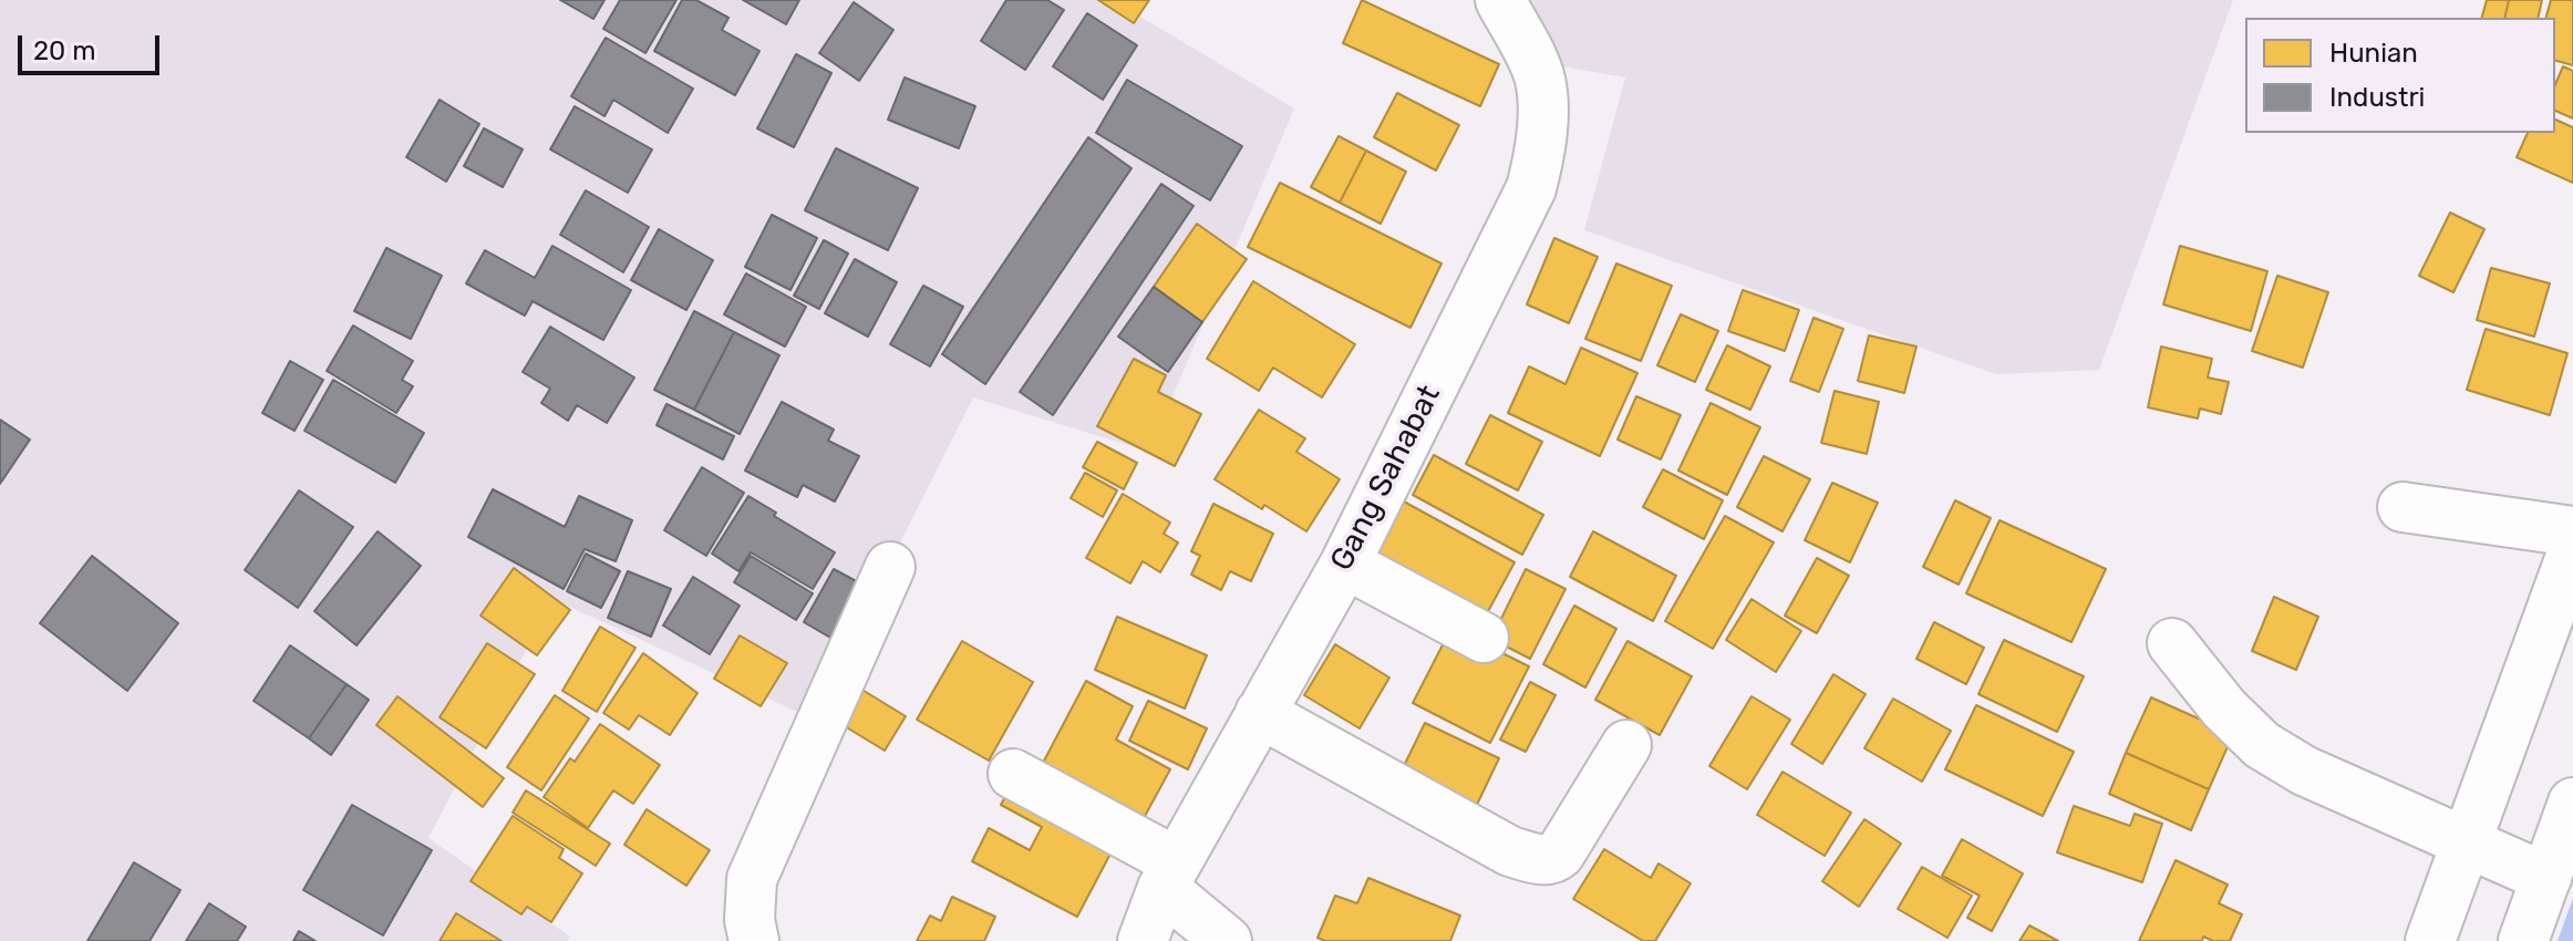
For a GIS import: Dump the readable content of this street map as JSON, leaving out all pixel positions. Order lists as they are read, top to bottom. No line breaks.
{"streets":{"street":["Gang Sahabat"]},"legend":["Hunian","Industri"],"scale_bar":"20 m"}
